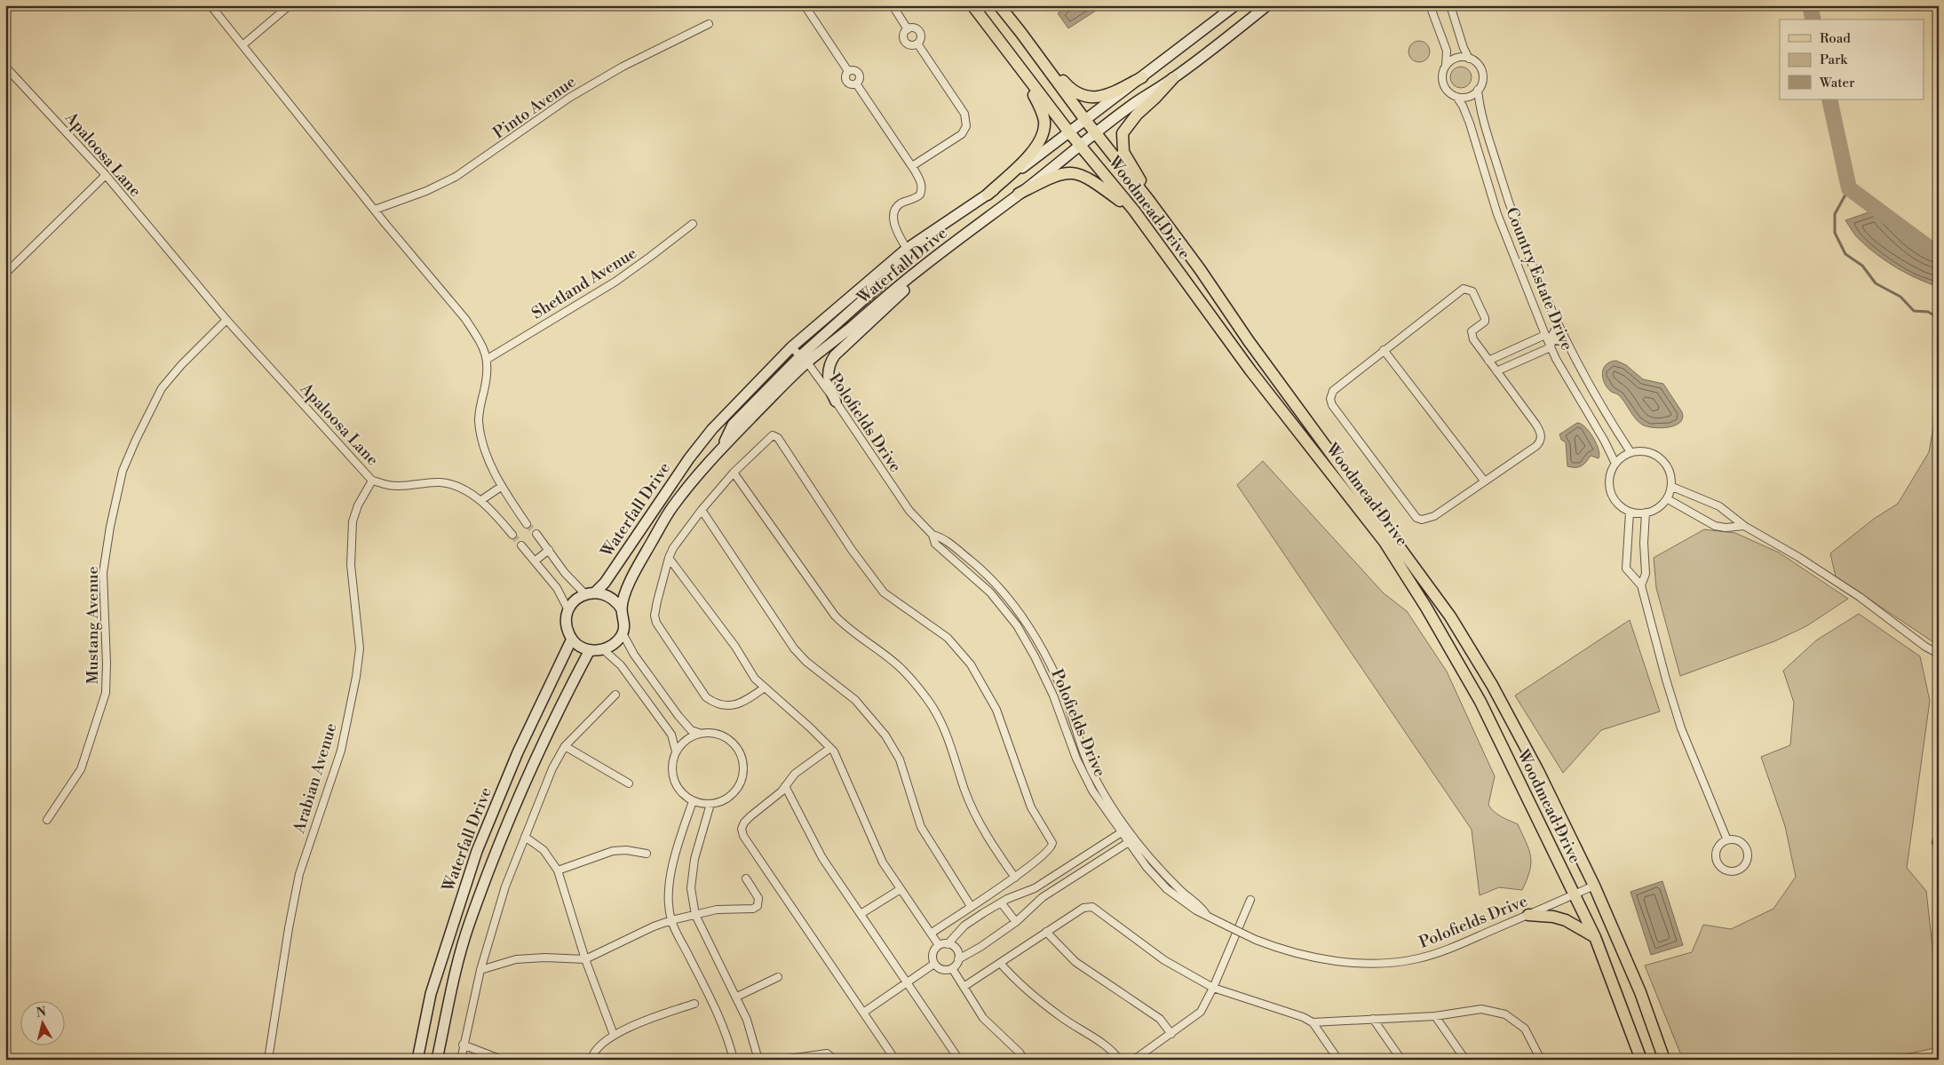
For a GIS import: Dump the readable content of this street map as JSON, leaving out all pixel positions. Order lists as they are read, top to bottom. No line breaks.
{"streets":{"main road":["Woodmead Drive","Waterfall Drive"],"street":["Pinto Avenue","Apaloosa Lane","Country Estate Drive","Shetland Avenue","Polofields Drive","Mustang Avenue","Arabian Avenue"]},"crossings":[["Apaloosa Lane","Mustang Avenue"],["Apaloosa Lane","Arabian Avenue"],["Woodmead Drive","Waterfall Drive"],["Woodmead Drive","Polofields Drive"],["Waterfall Drive","Polofields Drive"]],"legend":["Road","Park","Water"],"north":"top"}
